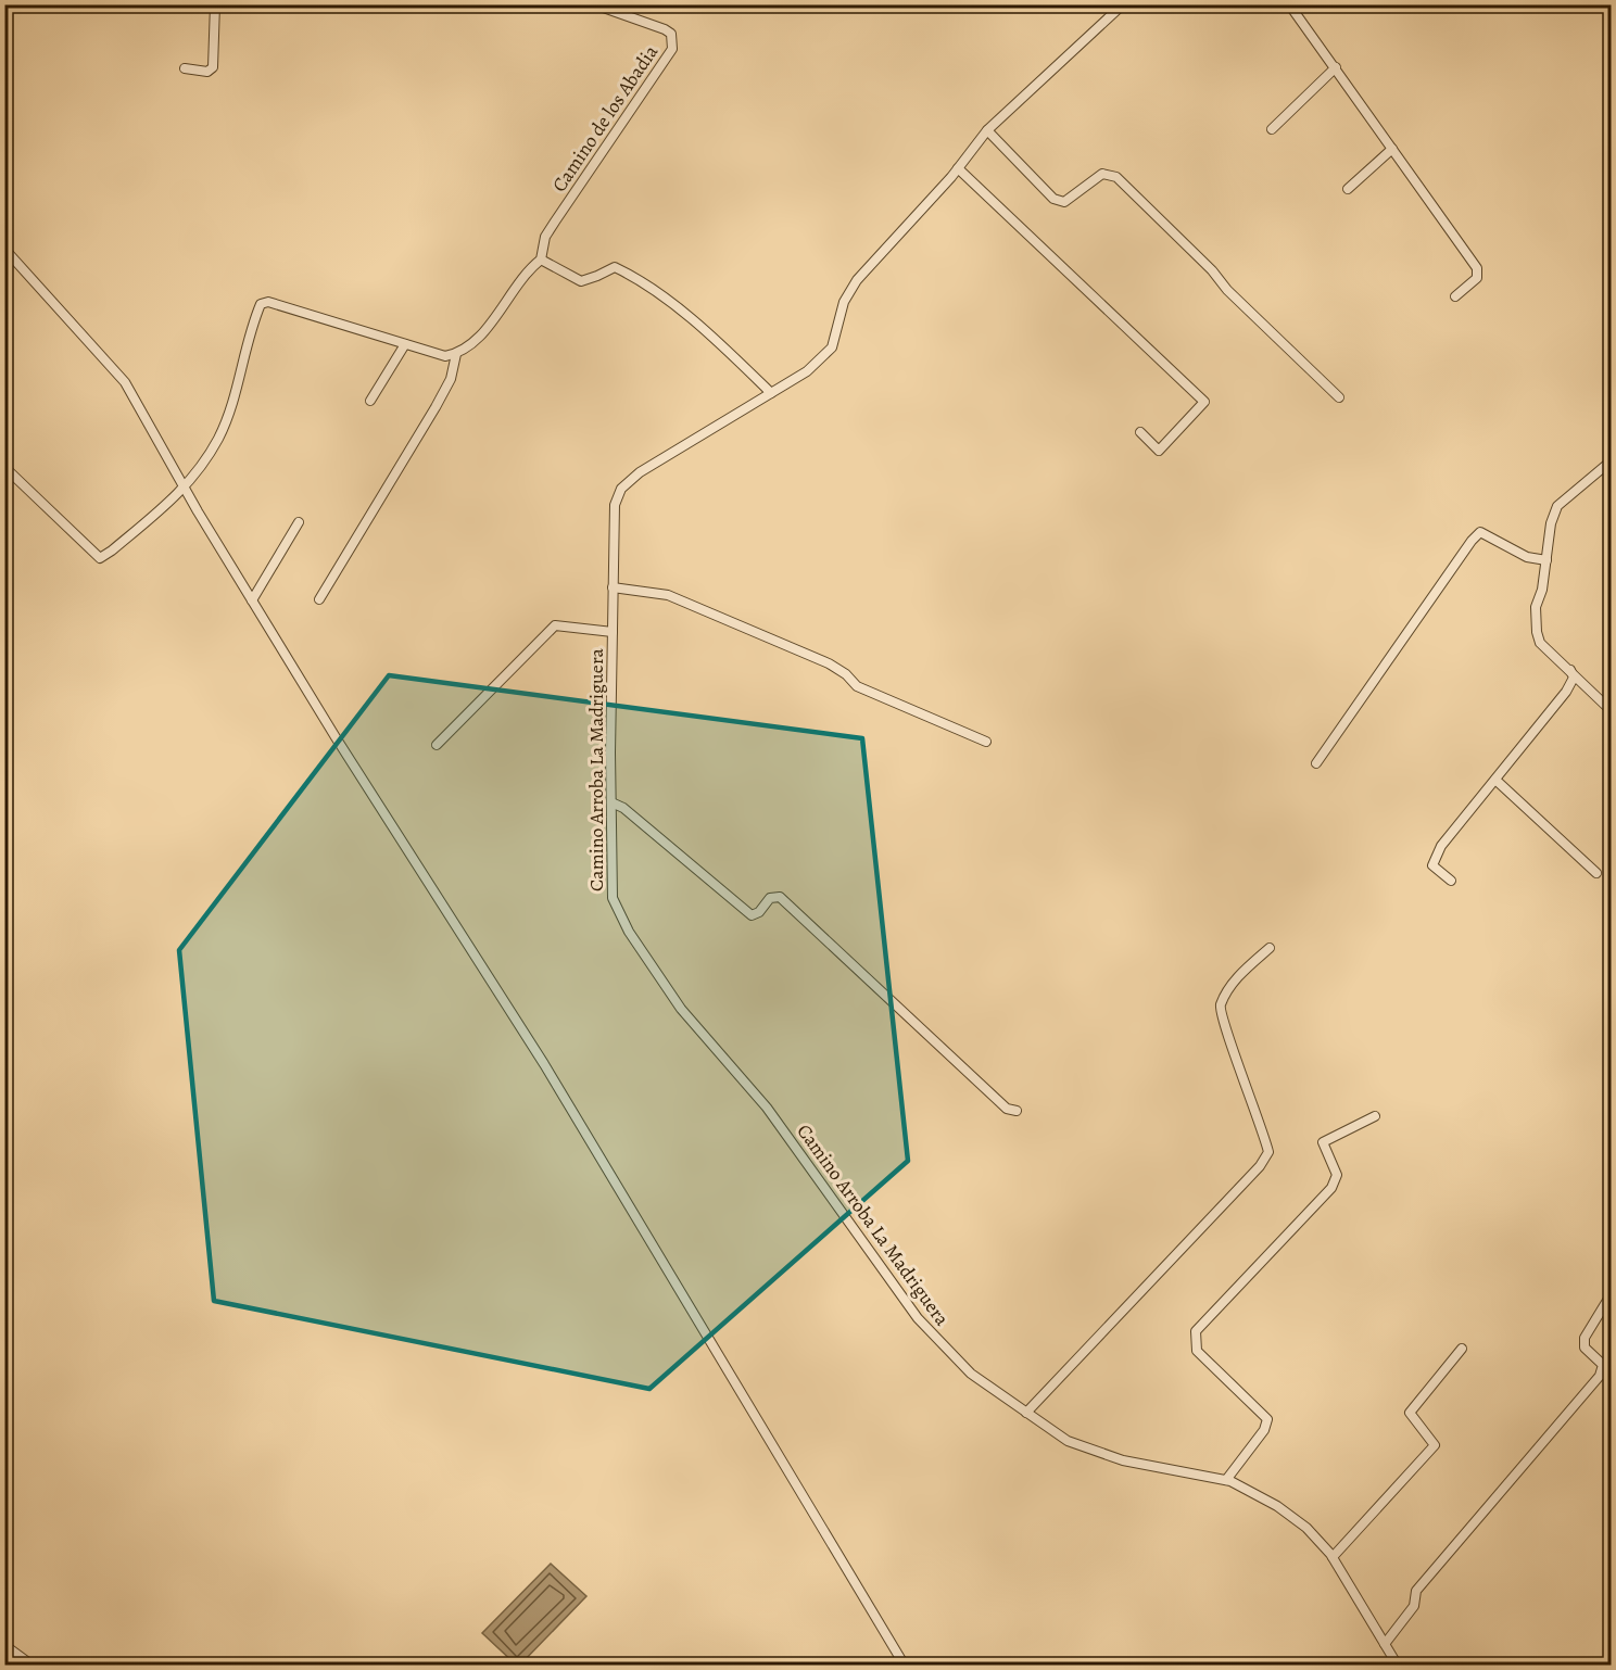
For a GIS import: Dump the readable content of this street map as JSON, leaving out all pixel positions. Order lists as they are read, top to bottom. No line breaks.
{"streets":{"street":["Camino de los Abadia","Camino Arroba La Madriguera"]}}
